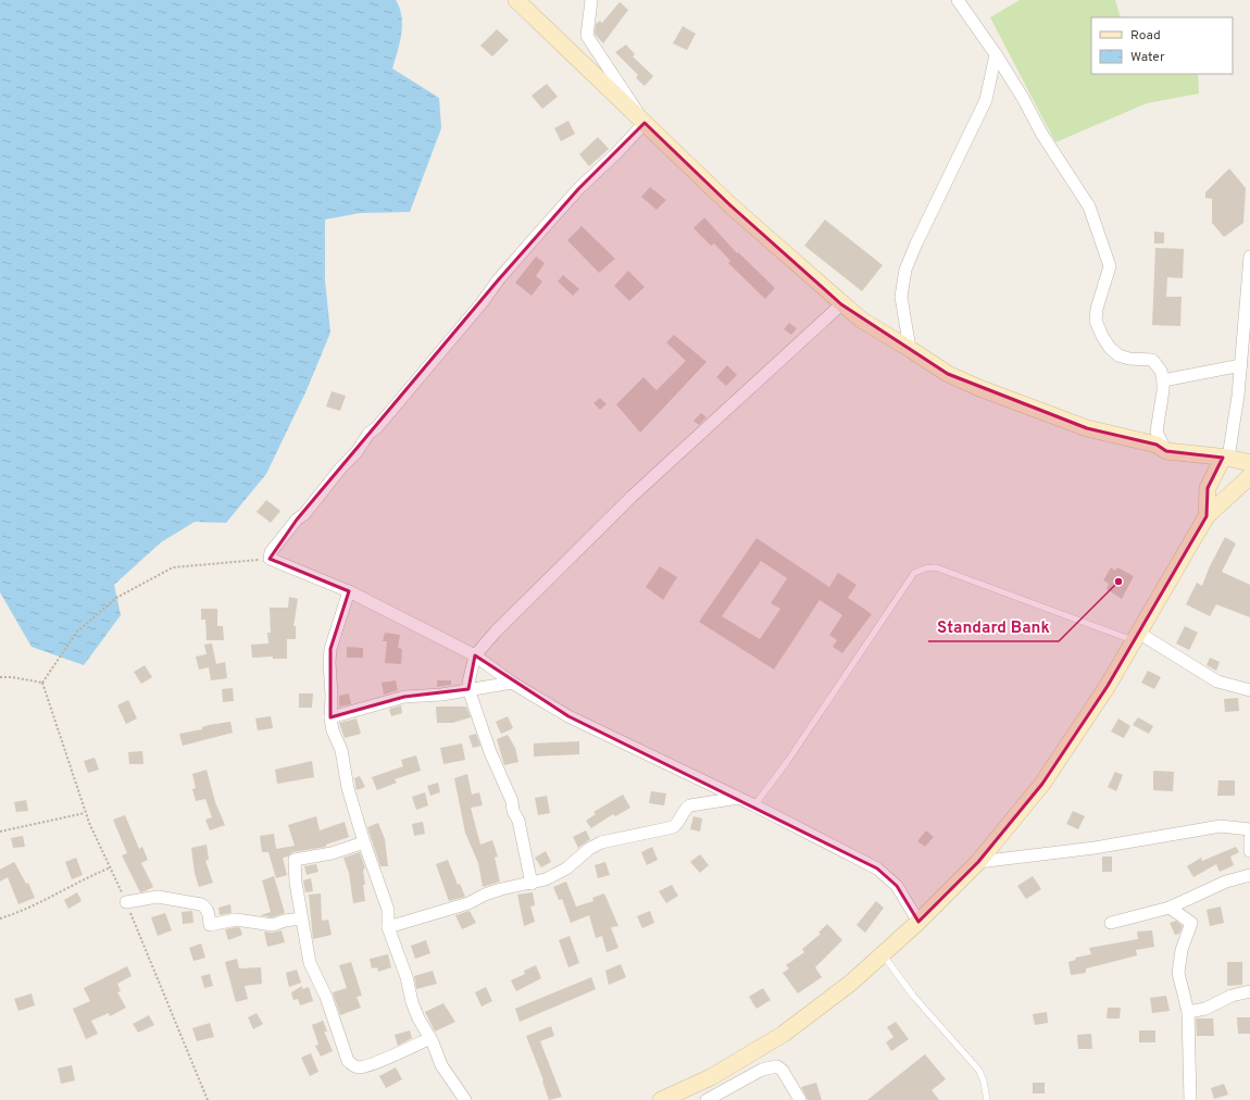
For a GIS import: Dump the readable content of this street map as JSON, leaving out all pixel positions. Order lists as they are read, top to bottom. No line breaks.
{"places":["Standard Bank"],"legend":["Road","Water"]}
